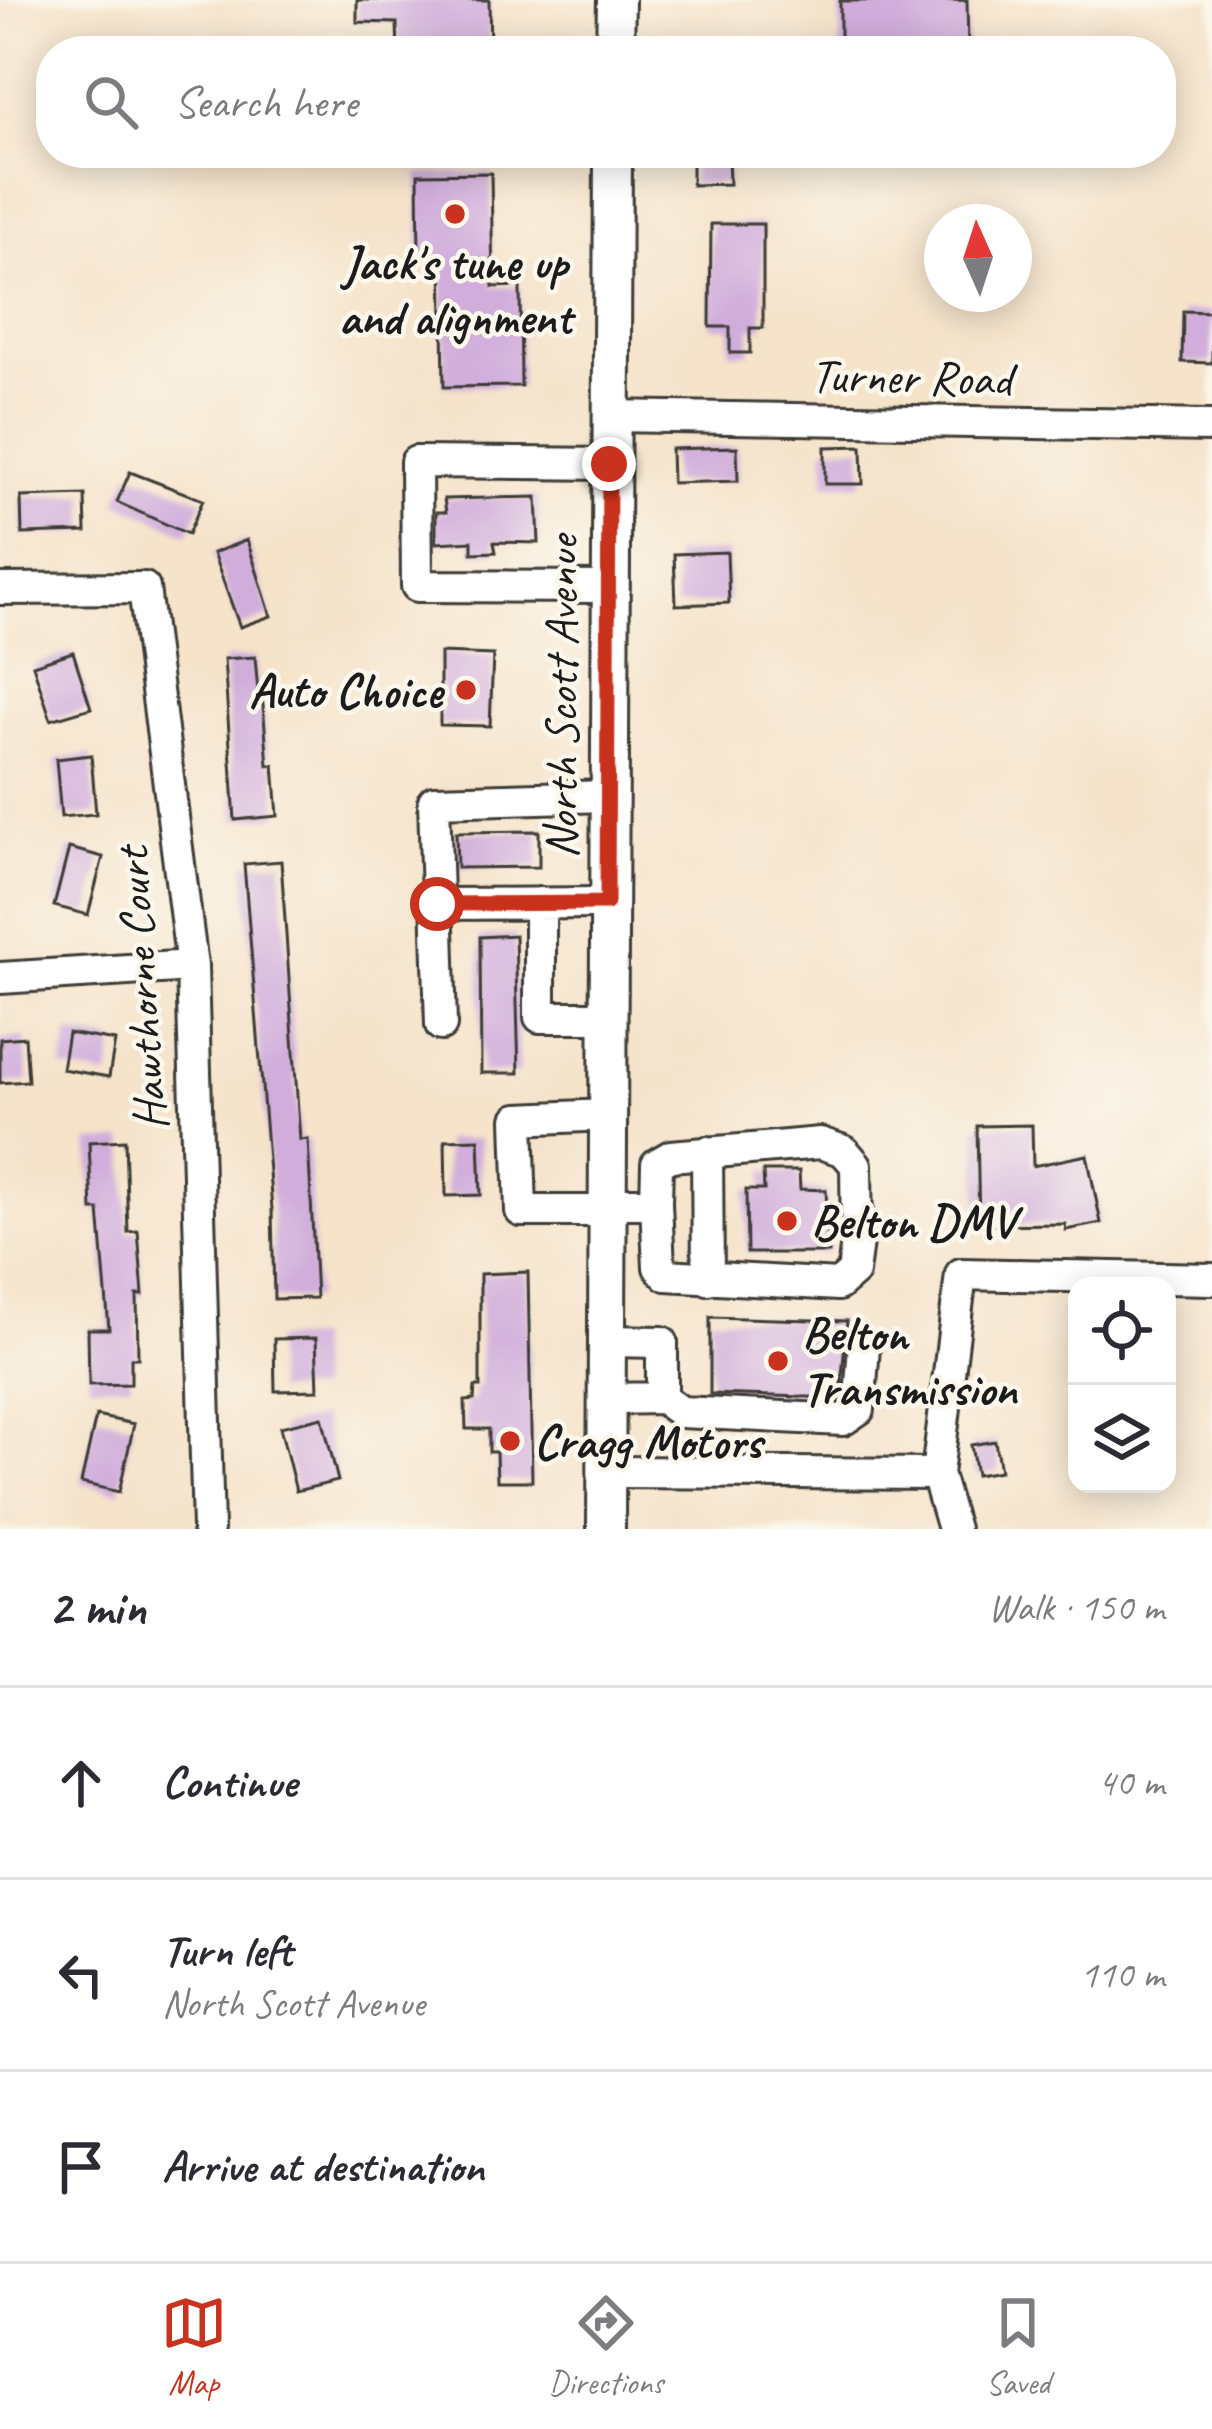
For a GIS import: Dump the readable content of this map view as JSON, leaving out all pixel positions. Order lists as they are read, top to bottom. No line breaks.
{"streets":{"main road":["North Scott Avenue"],"street":["Turner Road","Hawthorne Court"]},"crossings":[["Turner Road","North Scott Avenue"]],"places":["Jack's tune up and alignment","Auto Choice","Belton DMV","Belton Transmission","Cragg Motors"],"north":"top","page":{"search":"Search here","heading":["2 min","Walk · 150 m"],"list":[["Continue","40 m"],["Turn left","North Scott Avenue","110 m"],"Arrive at destination"],"nav":["Map","Directions","Saved"]}}
